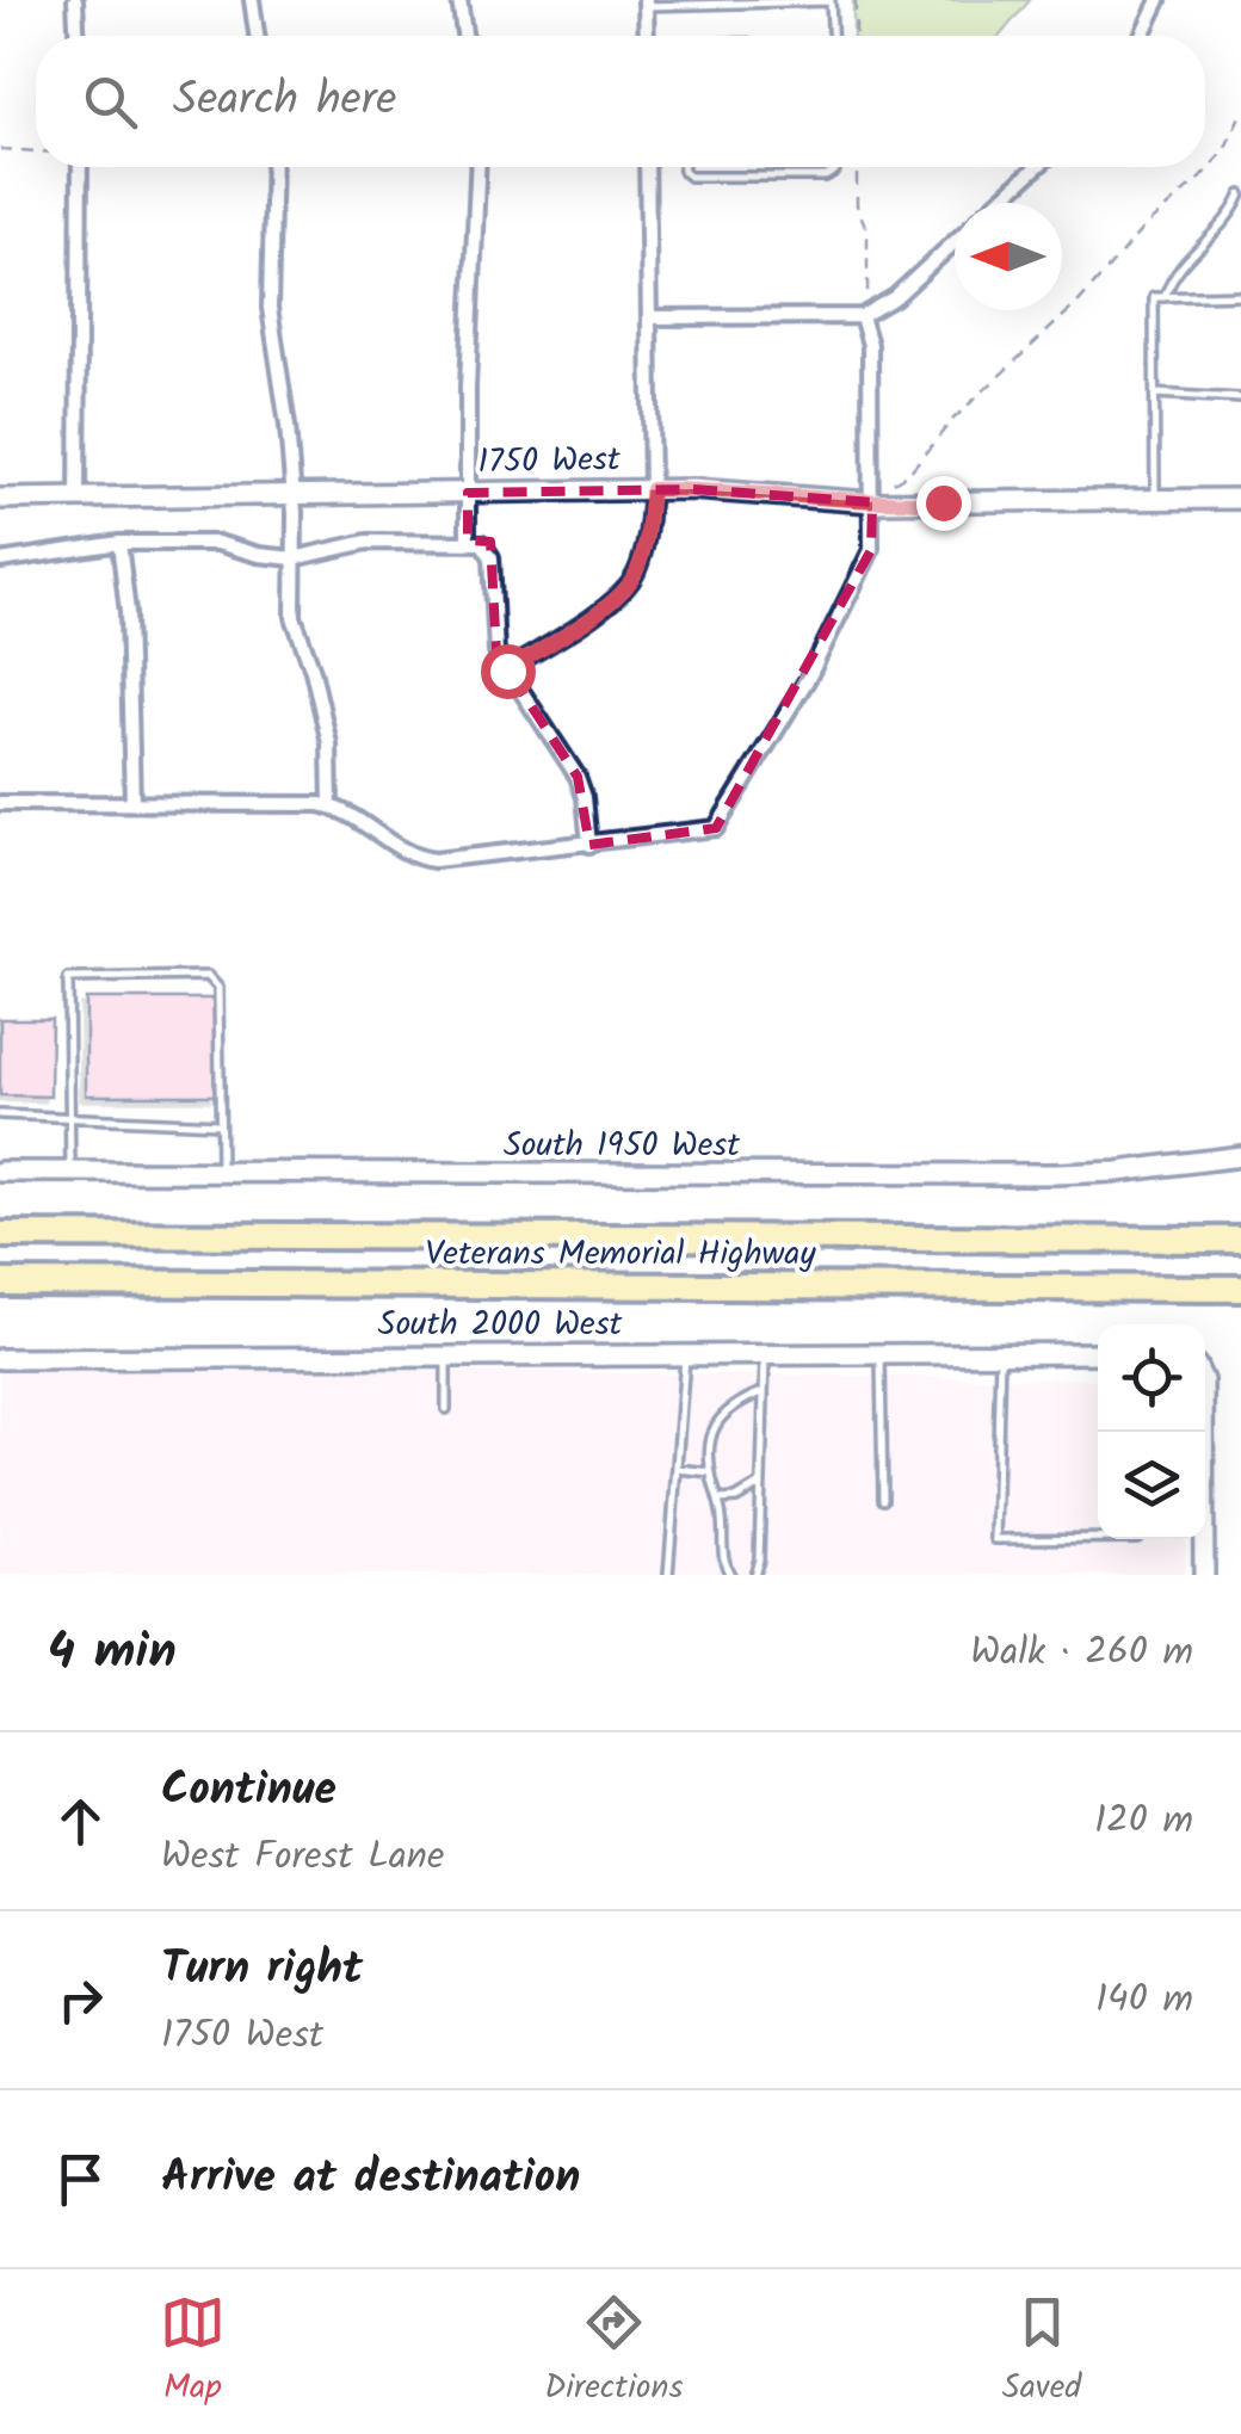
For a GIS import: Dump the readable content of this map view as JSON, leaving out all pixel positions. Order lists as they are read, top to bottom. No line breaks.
{"streets":{"highway":["Veterans Memorial Highway"],"street":["1750 West","South 1950 West","South 2000 West"]},"north":"left","page":{"search":"Search here","heading":["4 min","Walk · 260 m"],"list":[["Continue","West Forest Lane","120 m"],["Turn right","1750 West","140 m"],"Arrive at destination"],"nav":["Map","Directions","Saved"]}}
